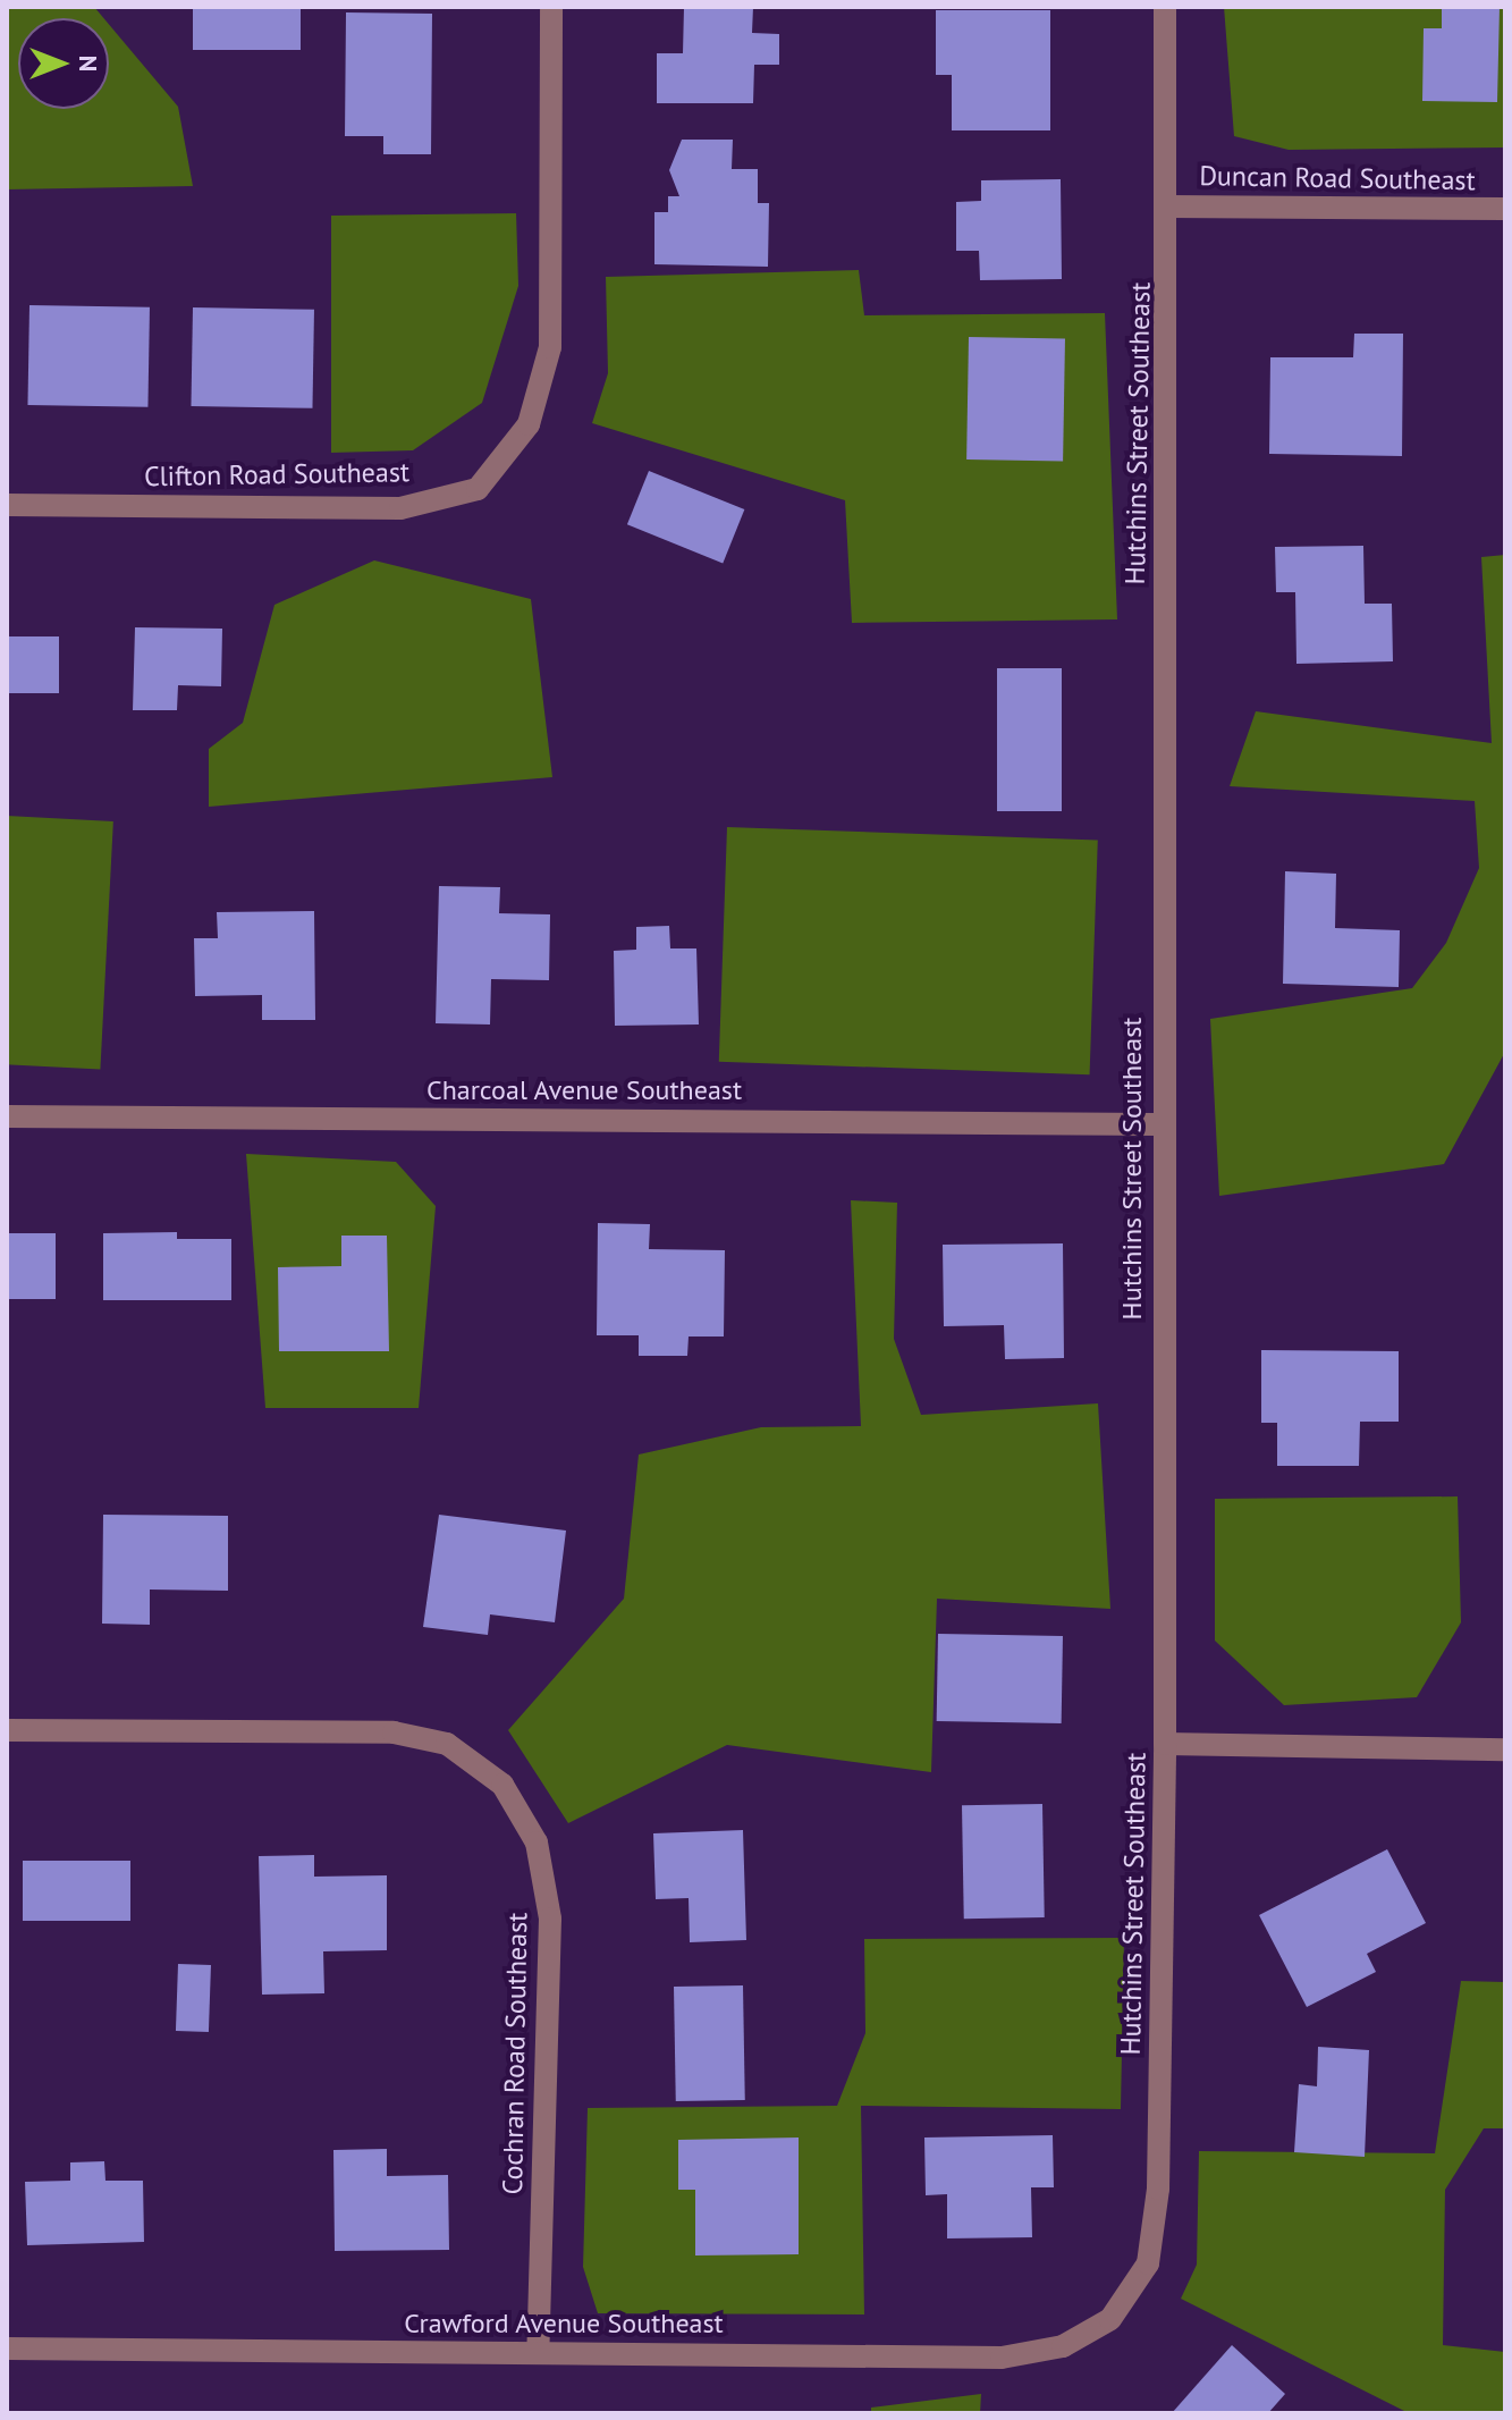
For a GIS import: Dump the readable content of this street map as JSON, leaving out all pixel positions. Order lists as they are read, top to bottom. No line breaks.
{"streets":{"street":["Duncan Road Southeast","Hutchins Street Southeast","Clifton Road Southeast","Charcoal Avenue Southeast","Cochran Road Southeast","Crawford Avenue Southeast"]},"crossings":[["Duncan Road Southeast","Hutchins Street Southeast"],["Hutchins Street Southeast","Charcoal Avenue Southeast"],["Hutchins Street Southeast","Crawford Avenue Southeast"],["Cochran Road Southeast","Crawford Avenue Southeast"]],"north":"right"}
